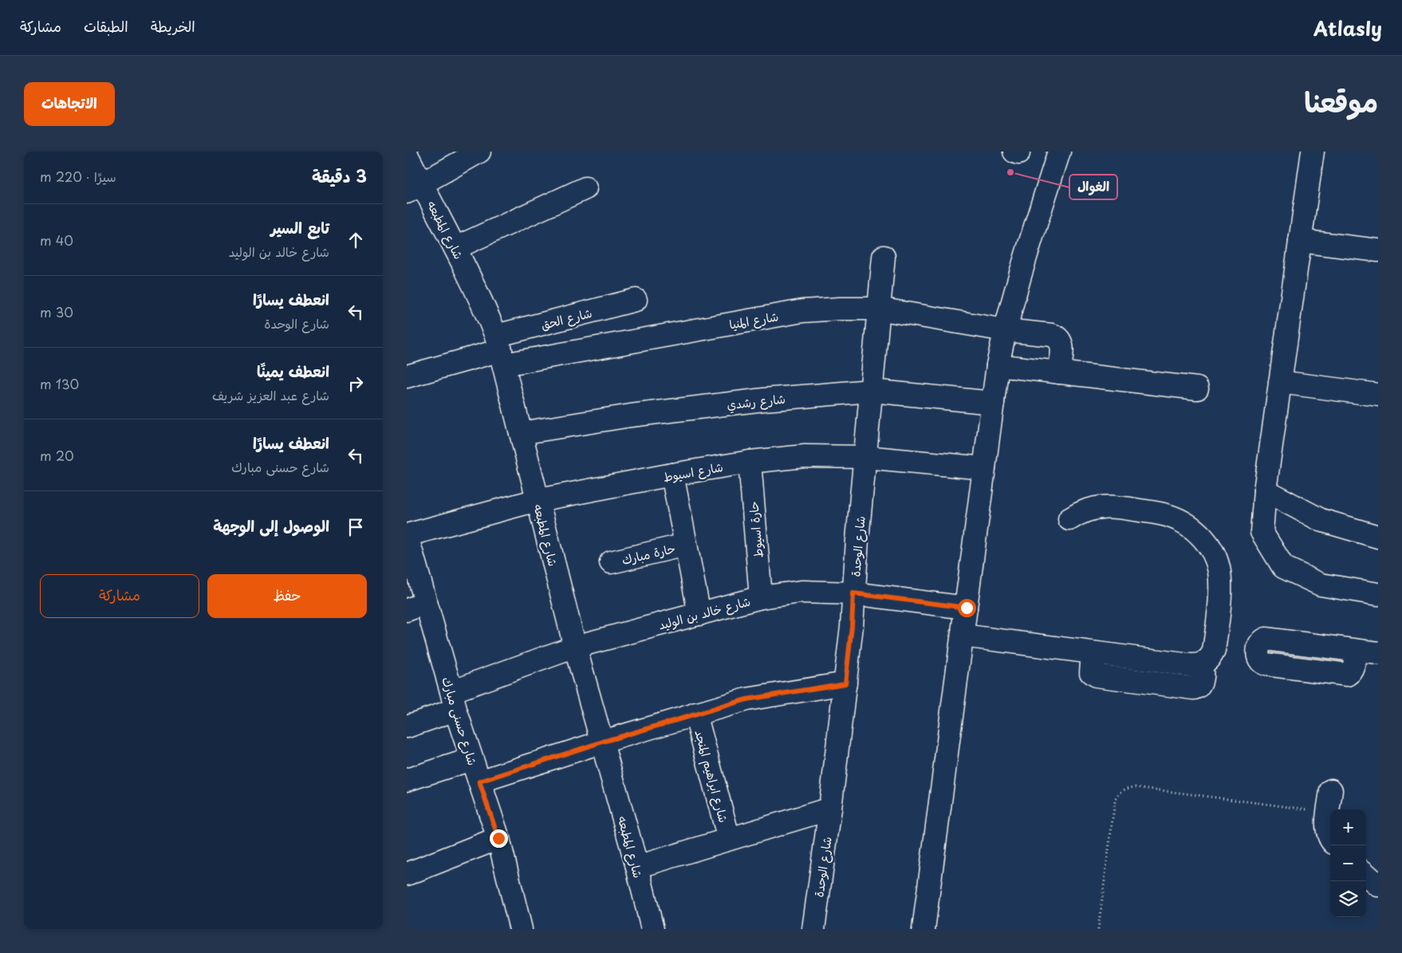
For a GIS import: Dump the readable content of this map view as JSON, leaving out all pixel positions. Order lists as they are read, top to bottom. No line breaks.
{"streets":{"street":["شارع المطبعه","شارع الحق","شارع المنيا","شارع رشدي","شارع اسيوط","حارة اسيوط","شارع الوحدة","حارة مبارك","شارع خالد بن الوليد","شارع حسنى مبارك","شارع ابراهيم المنجد"]},"crossings":[["شارع المطبعه","شارع الحق"],["شارع المطبعه","شارع المنيا"],["شارع المطبعه","شارع رشدي"],["شارع المطبعه","شارع اسيوط"],["شارع المطبعه","شارع خالد بن الوليد"],["شارع الحق","شارع المنيا"],["شارع المنيا","شارع الوحدة"],["شارع رشدي","شارع الوحدة"],["شارع اسيوط","حارة اسيوط"],["شارع اسيوط","شارع الوحدة"],["شارع اسيوط","شارع حسنى مبارك"],["حارة اسيوط","شارع خالد بن الوليد"],["شارع الوحدة","شارع خالد بن الوليد"],["شارع خالد بن الوليد","شارع حسنى مبارك"]],"places":["الغوال"],"page":{"header":"Atlasly","nav":["الخريطة","الطبقات","مشاركة"],"title":"موقعنا","buttons":["الاتجاهات",["حفظ","مشاركة"]],"heading":["3 دقيقة","سيرًا · 220 m"],"list":[["تابع السير","شارع خالد بن الوليد","40 m"],["انعطف يسارًا","شارع الوحدة","30 m"],["انعطف يمينًا","شارع عبد العزيز شريف","130 m"],["انعطف يسارًا","شارع حسنى مبارك","20 m"],"الوصول إلى الوجهة"],"map_buttons":["+","−"]}}
